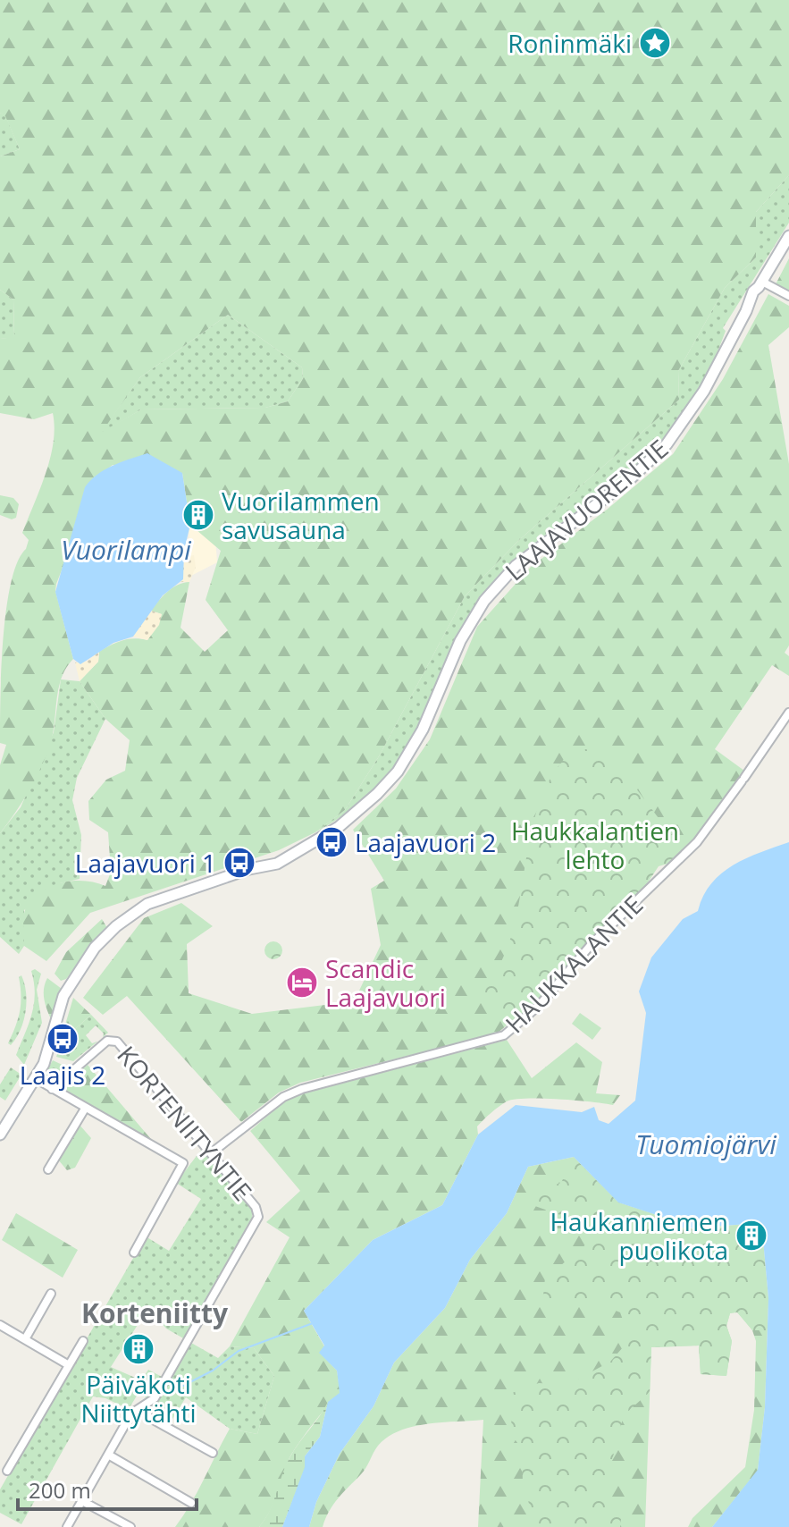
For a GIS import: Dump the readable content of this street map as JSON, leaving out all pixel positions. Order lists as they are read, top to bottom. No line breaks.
{"streets":{"street":["LAAJAVUORENTIE","HAUKKALANTIE","KORTENIITYNTIE"]},"crossings":[["HAUKKALANTIE","KORTENIITYNTIE"]],"districts":["Korteniitty"],"water":["Vuorilampi","Tuomiojärvi"],"parks":["Haukkalantien lehto"],"places":{"place":["Roninmäki"],"building":["Vuorilammen savusauna","Haukanniemen puolikota","Päiväkoti Niittytähti"],"bus stop":["Laajavuori 2","Laajavuori 1","Laajis 2"],"hotel":["Scandic Laajavuori"]},"scale_bar":"200 m"}
